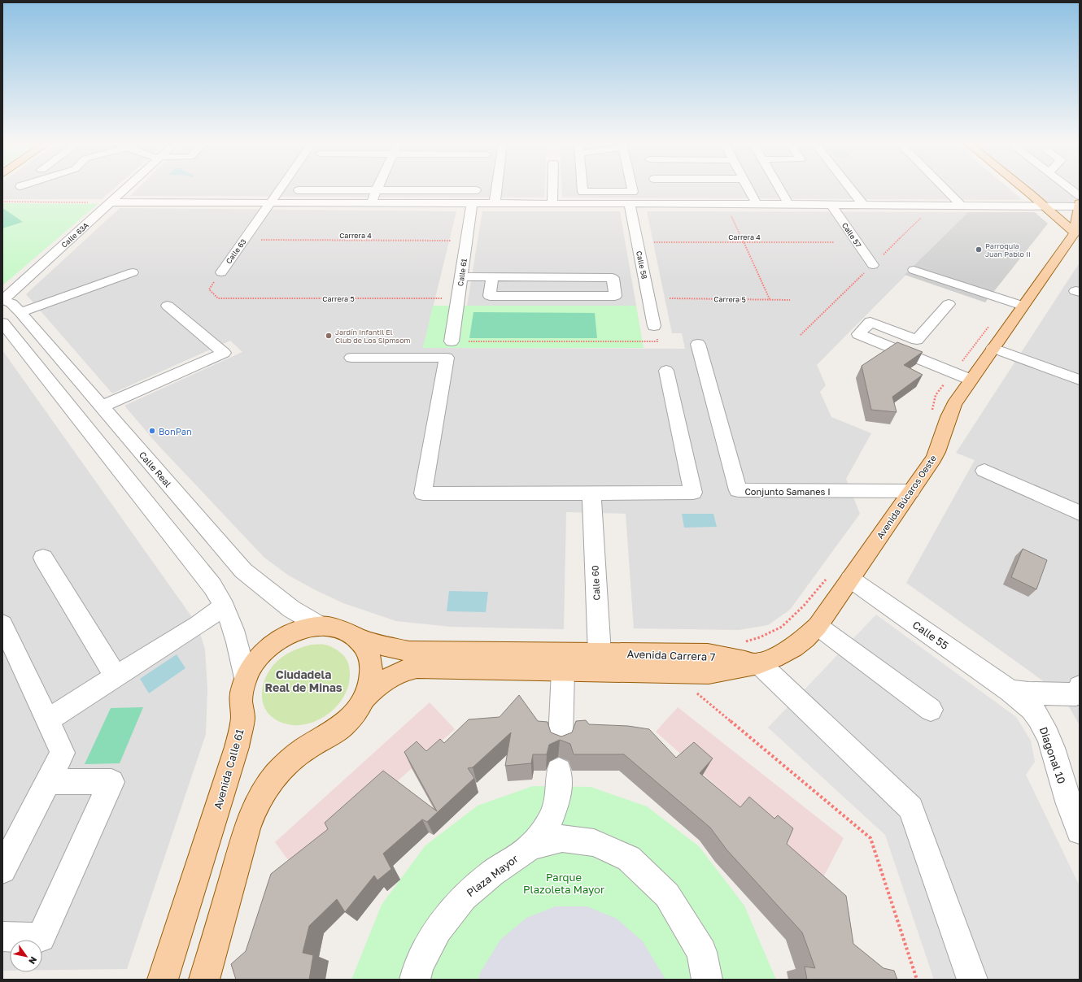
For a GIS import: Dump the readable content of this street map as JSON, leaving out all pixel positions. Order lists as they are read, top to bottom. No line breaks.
{"streets":{"main road":["Avenida Búcaros Oeste","Avenida Carrera 7","Avenida Calle 61"],"street":["Calle 63A","Calle 57","Calle 63","Calle 58","Calle 61","Calle Real","Conjunto Samanes I","Calle 60","Calle 55","Diagonal 10","Plaza Mayor"],"path":["Carrera 4","Carrera 5"]},"crossings":[["Calle 63A","Calle Real"],["Carrera 4","Calle 63"],["Carrera 4","Calle 61"],["Calle 63","Carrera 5"],["Calle 61","Carrera 5"],["Calle Real","Avenida Calle 61"],["Conjunto Samanes I","Avenida Búcaros Oeste"],["Avenida Búcaros Oeste","Calle 55"],["Avenida Búcaros Oeste","Avenida Carrera 7"],["Calle 60","Avenida Carrera 7"],["Calle 55","Diagonal 10"],["Avenida Carrera 7","Avenida Calle 61"]],"districts":["Ciudadela Real de Minas"],"parks":["Parque Plazoleta Mayor"],"places":["Parroquia Juan Pablo II","Jardín Infantil El Club de Los Sipmsom","BonPan"],"north":"bottom right"}
